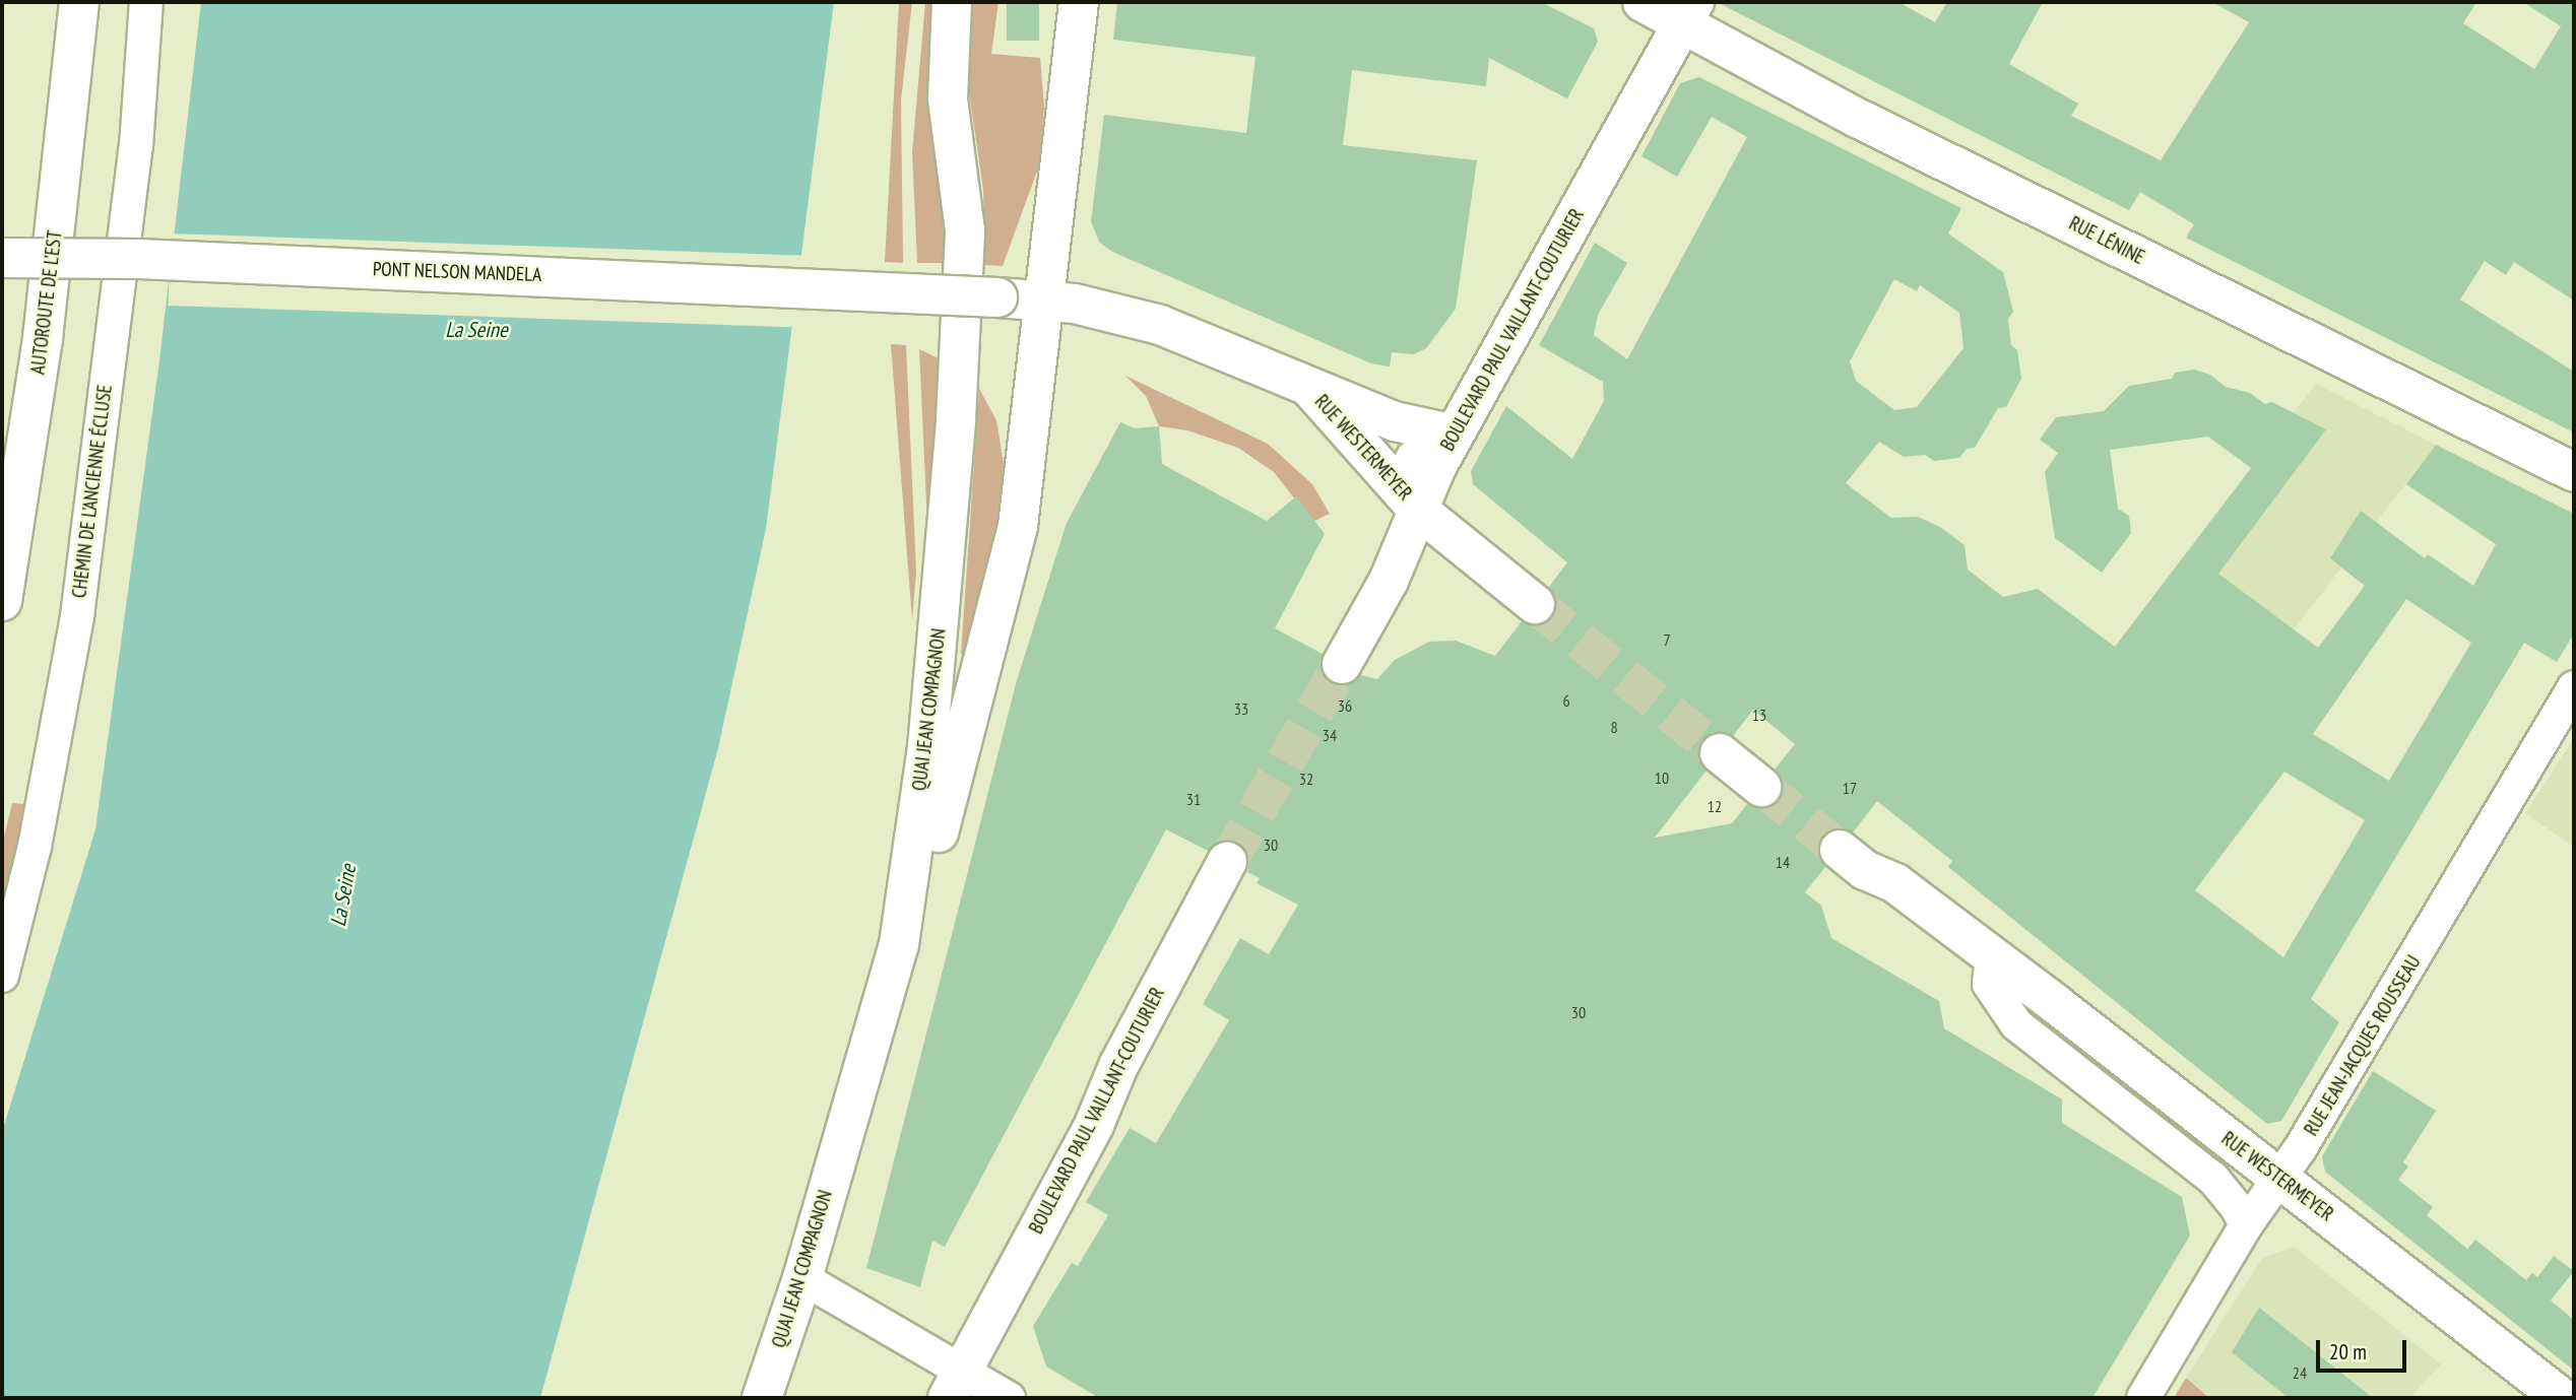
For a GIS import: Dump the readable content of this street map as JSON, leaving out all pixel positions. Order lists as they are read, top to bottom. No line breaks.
{"streets":{"main road":["RUE LÉNINE","PONT NELSON MANDELA","AUTOROUTE DE L’EST","BOULEVARD PAUL VAILLANT-COUTURIER","RUE WESTERMEYER","QUAI JEAN COMPAGNON"],"street":["CHEMIN DE L'ANCIENNE ÉCLUSE","RUE JEAN-JACQUES ROUSSEAU"]},"crossings":[["RUE LÉNINE","BOULEVARD PAUL VAILLANT-COUTURIER"],["PONT NELSON MANDELA","RUE WESTERMEYER"],["BOULEVARD PAUL VAILLANT-COUTURIER","RUE WESTERMEYER"],["RUE WESTERMEYER","RUE JEAN-JACQUES ROUSSEAU"]],"water":["La Seine"],"house_numbers":["7","6","36","33","13","8","34","10","32","17","31","12","30","14","30","24"],"scale_bar":"20 m"}
